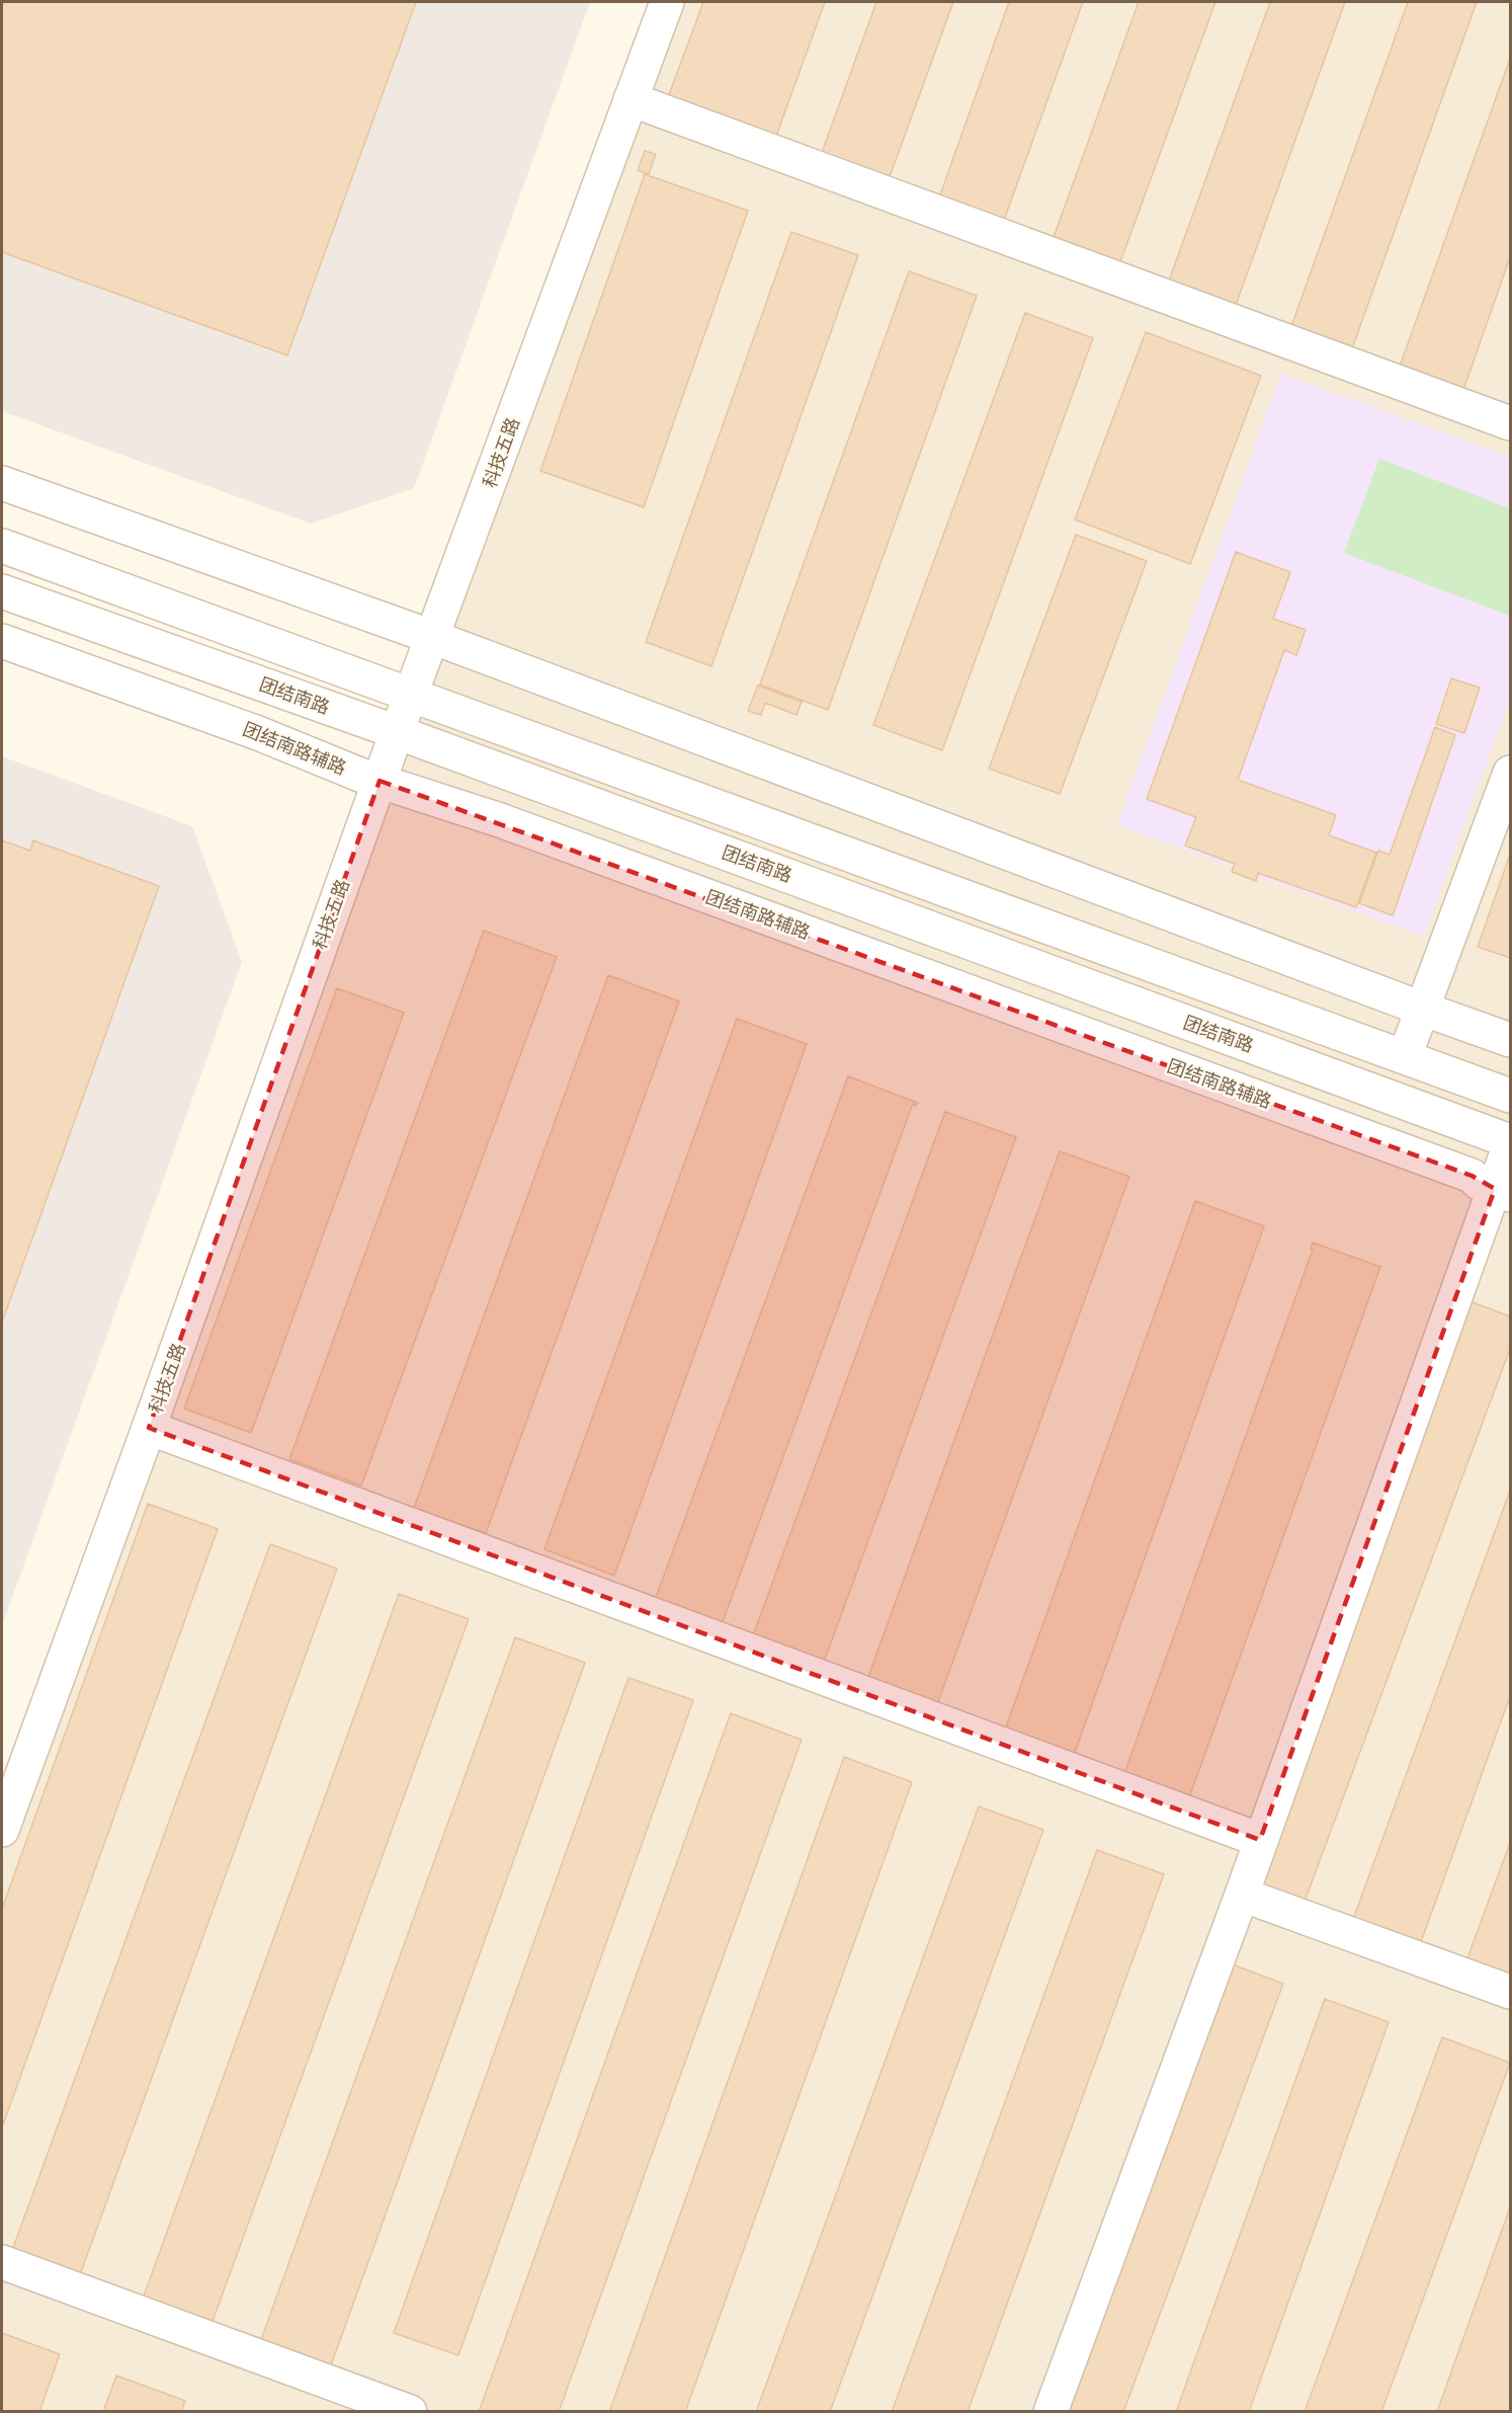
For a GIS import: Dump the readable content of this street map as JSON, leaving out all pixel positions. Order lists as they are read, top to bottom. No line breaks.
{"streets":{"street":["科技五路","团结南路","团结南路辅路"]},"crossings":[["科技五路","团结南路"],["科技五路","团结南路辅路"]]}
